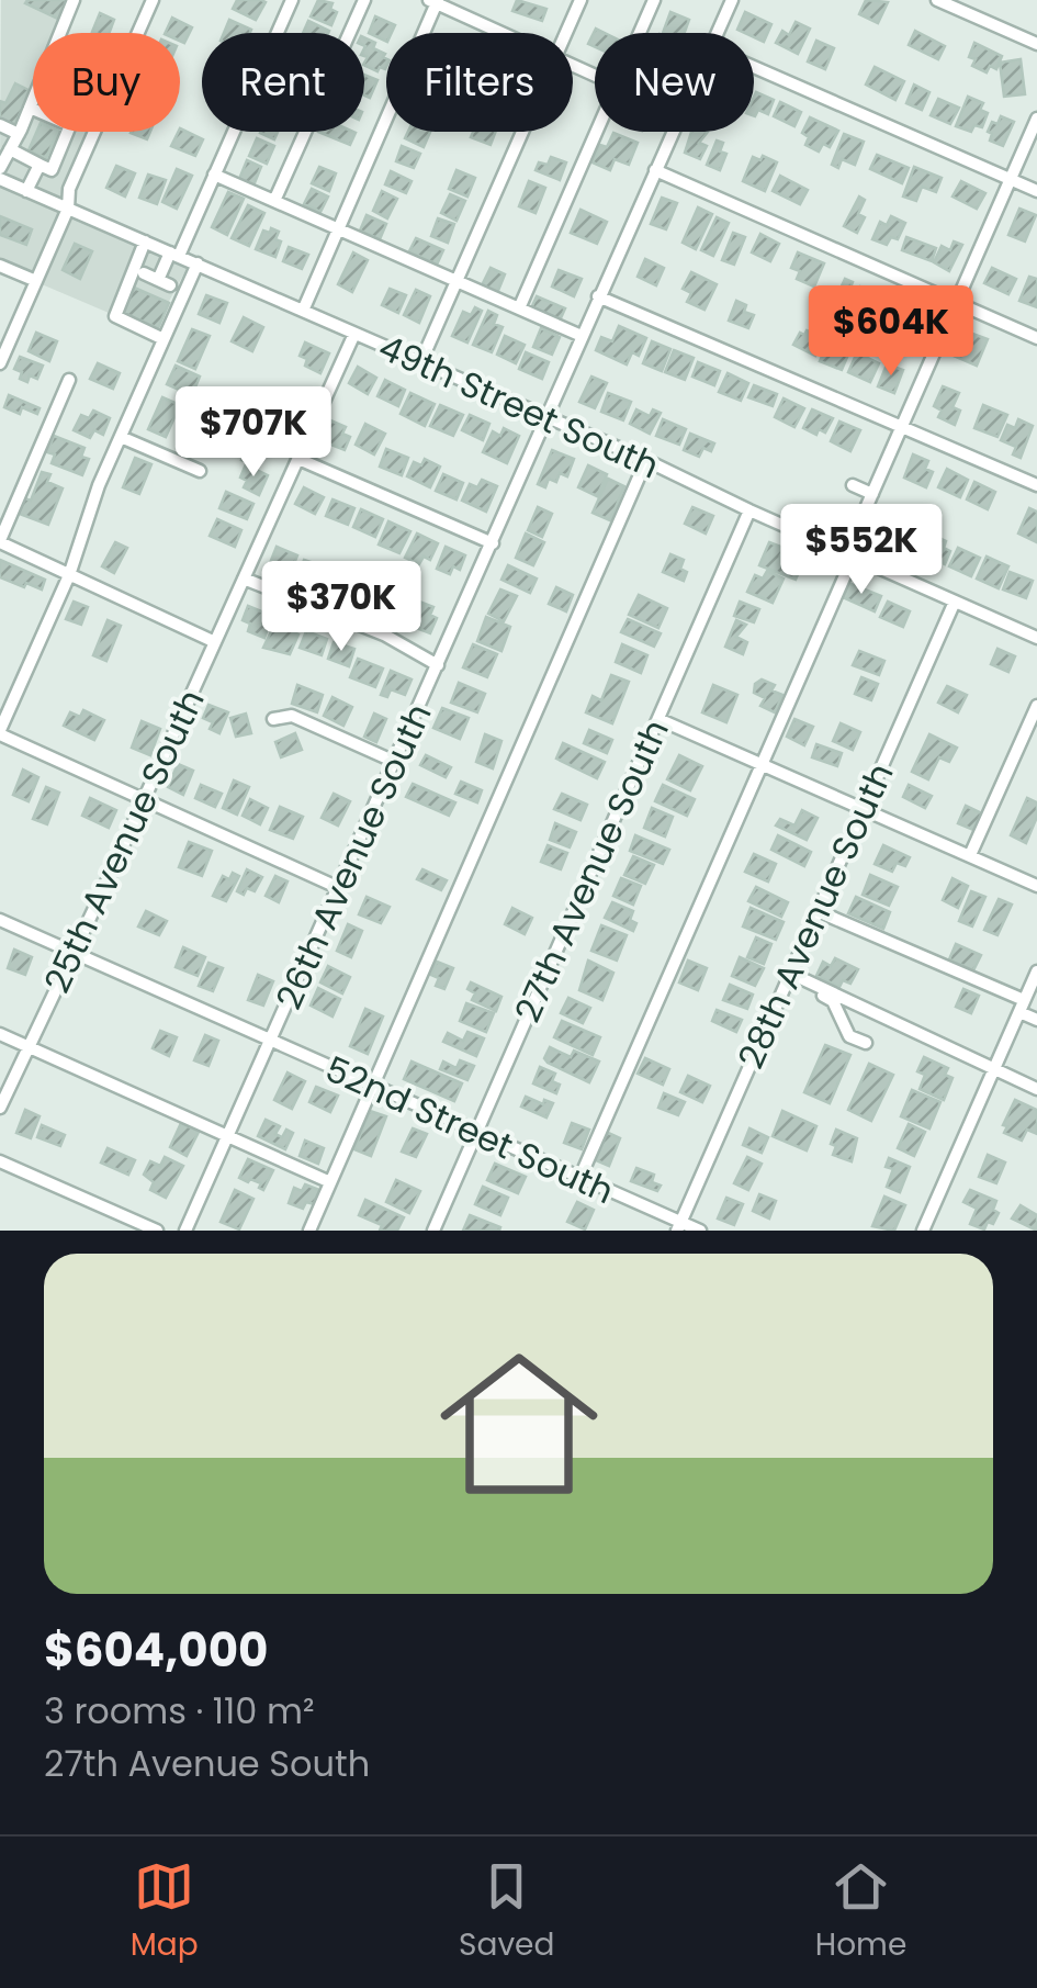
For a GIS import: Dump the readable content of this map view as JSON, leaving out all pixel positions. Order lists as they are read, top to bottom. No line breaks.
{"streets":{"street":["49th Street South","25th Avenue South","26th Avenue South","27th Avenue South","28th Avenue South","52nd Street South"]},"crossings":[["49th Street South","25th Avenue South"],["49th Street South","26th Avenue South"],["49th Street South","27th Avenue South"],["49th Street South","28th Avenue South"],["25th Avenue South","52nd Street South"],["26th Avenue South","52nd Street South"],["27th Avenue South","52nd Street South"],["28th Avenue South","52nd Street South"]],"page":{"chip":["Buy","Rent","Filters","New"],"price":["$604K","$707K","$552K","$370K"],"list":[{"name":"$604,000","note":"3 rooms · 110 m² · 27th Avenue South"}],"tabs":["Map","Saved","Home"]}}
